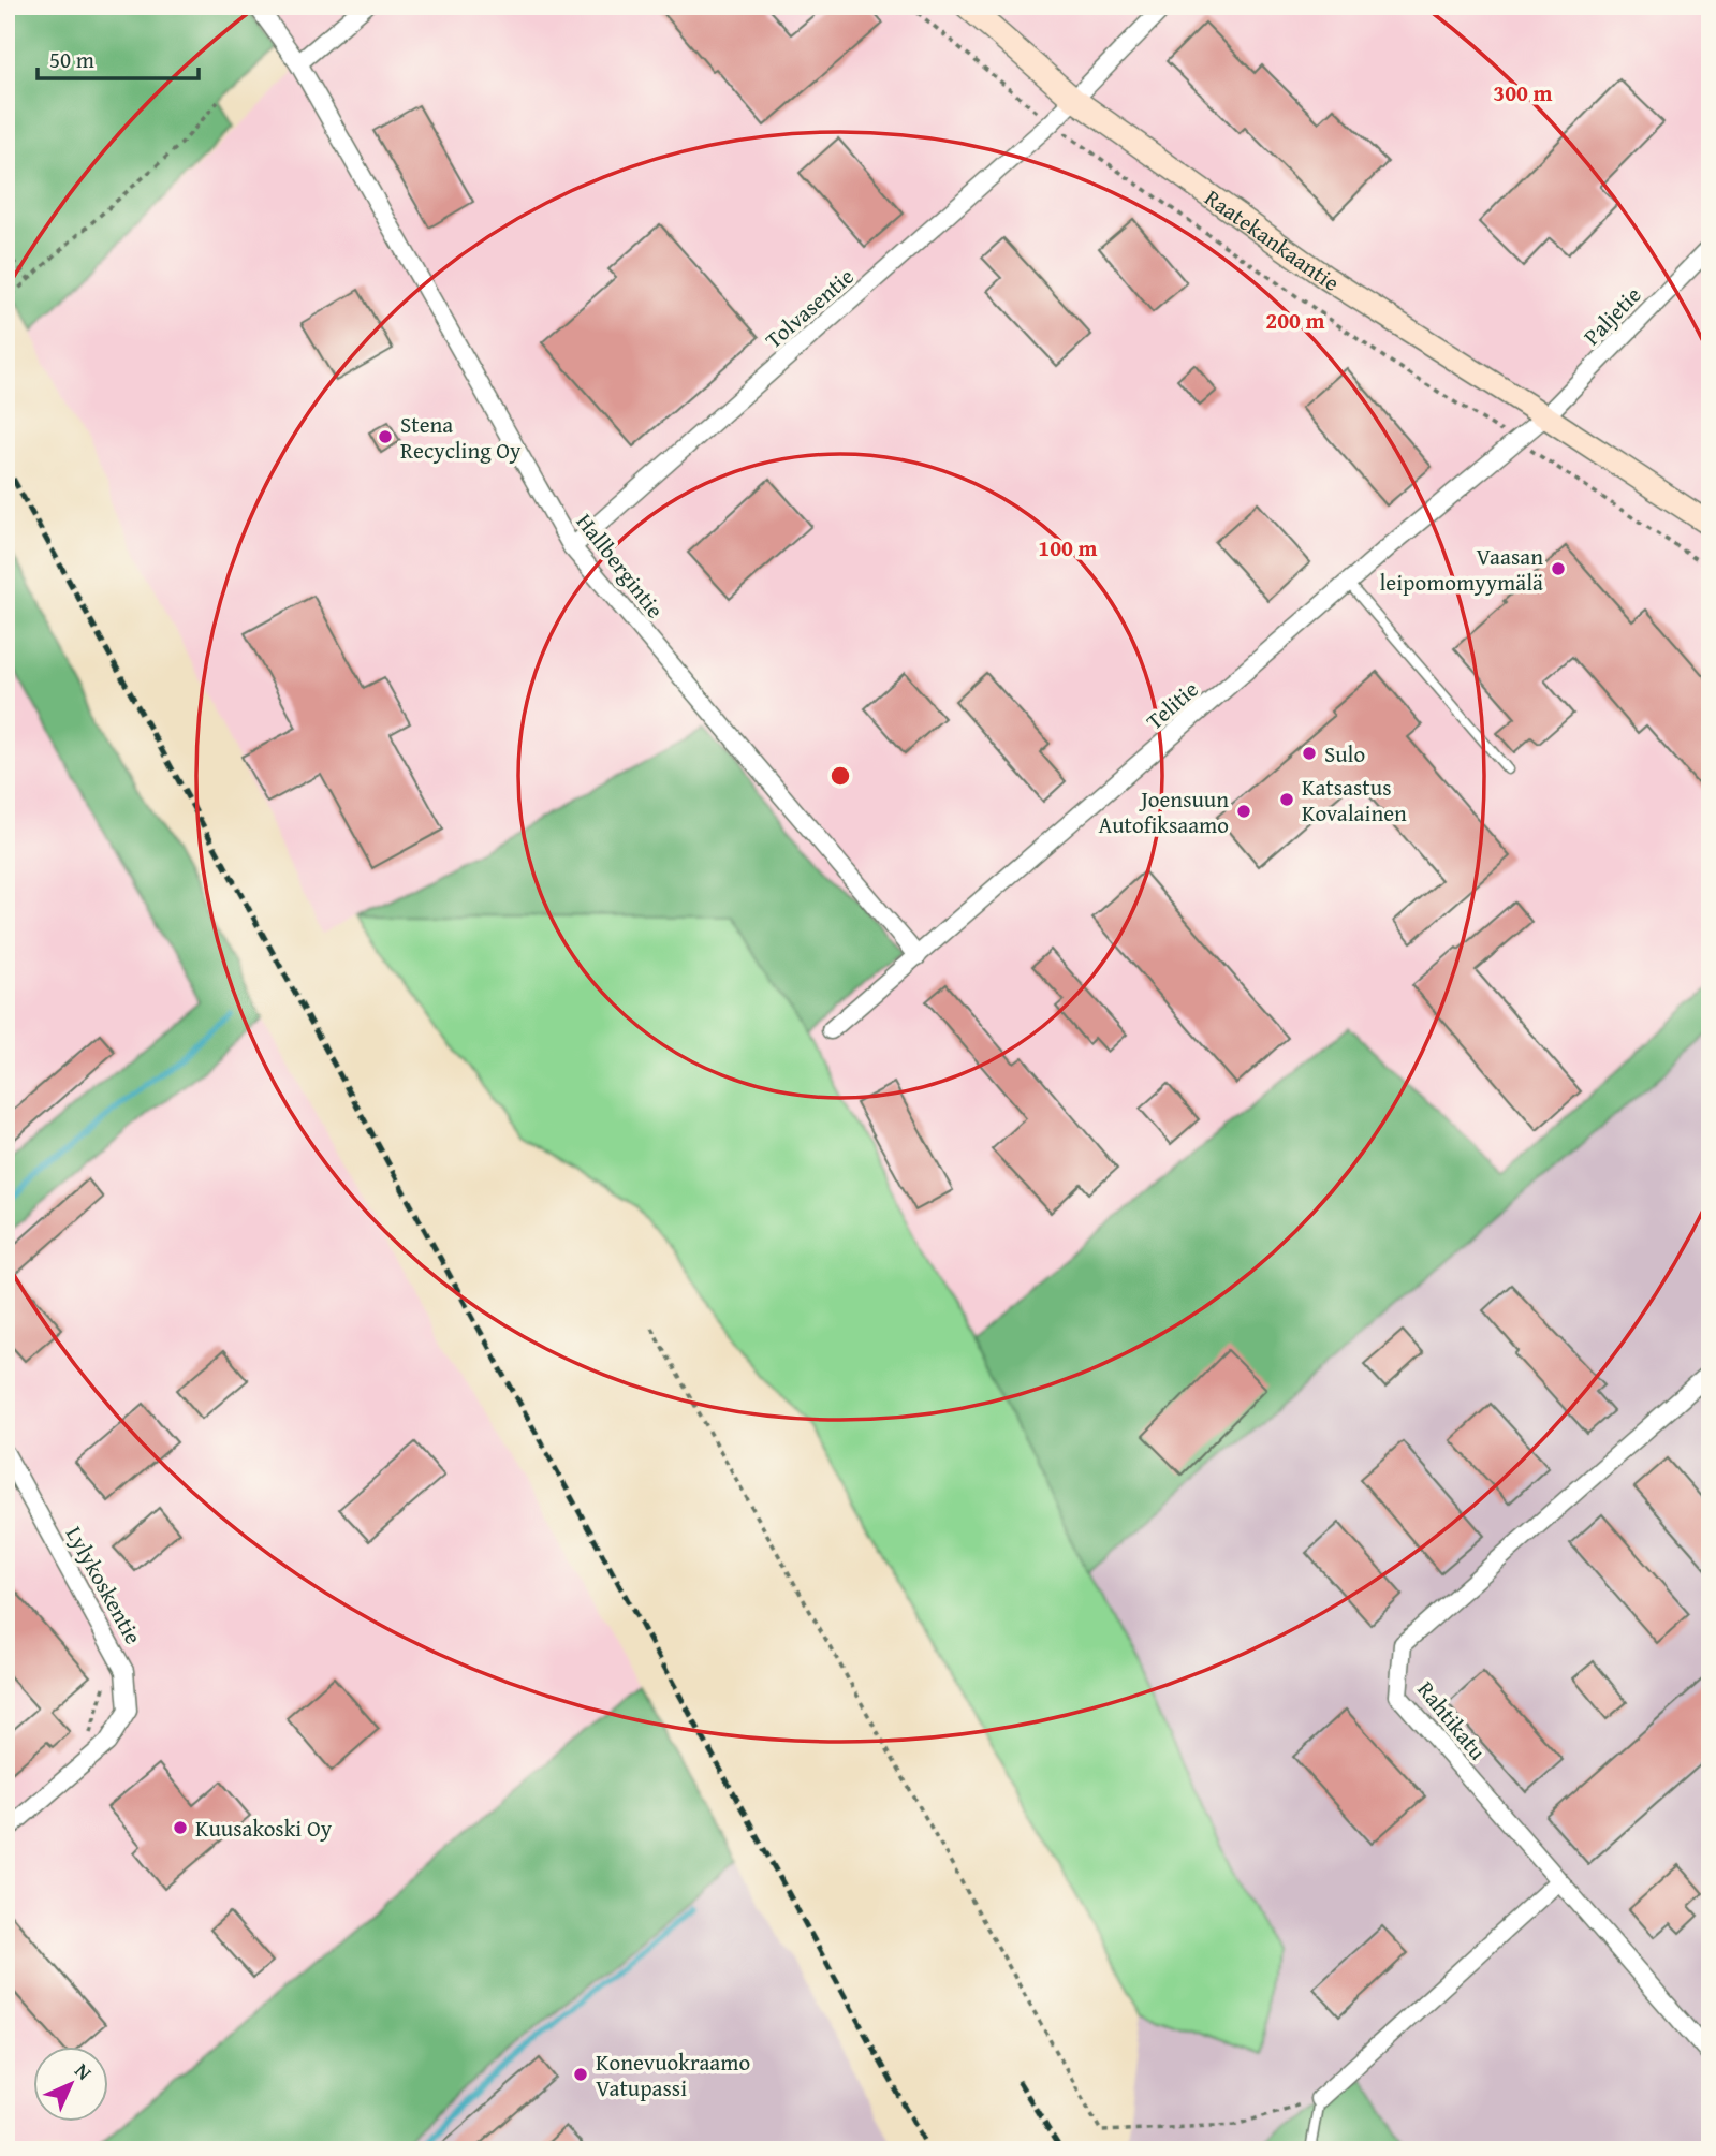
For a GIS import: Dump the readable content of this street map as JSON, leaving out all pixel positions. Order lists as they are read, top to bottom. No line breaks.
{"streets":{"main road":["Raatekankaantie"],"street":["Tolvasentie","Paljetie","Hallbergintie","Telitie","Lylykoskentie","Rahtikatu"]},"crossings":[["Raatekankaantie","Tolvasentie"],["Raatekankaantie","Paljetie"],["Raatekankaantie","Telitie"],["Tolvasentie","Hallbergintie"],["Paljetie","Telitie"],["Hallbergintie","Telitie"]],"places":["Stena Recycling Oy","Vaasan leipomomyymälä","Sulo","Katsastus Kovalainen","Joensuun Autofiksaamo","Kuusakoski Oy","Konevuokraamo Vatupassi"],"scale_bar":"50 m","north":"top right","rings":["300 m","200 m","100 m"]}
